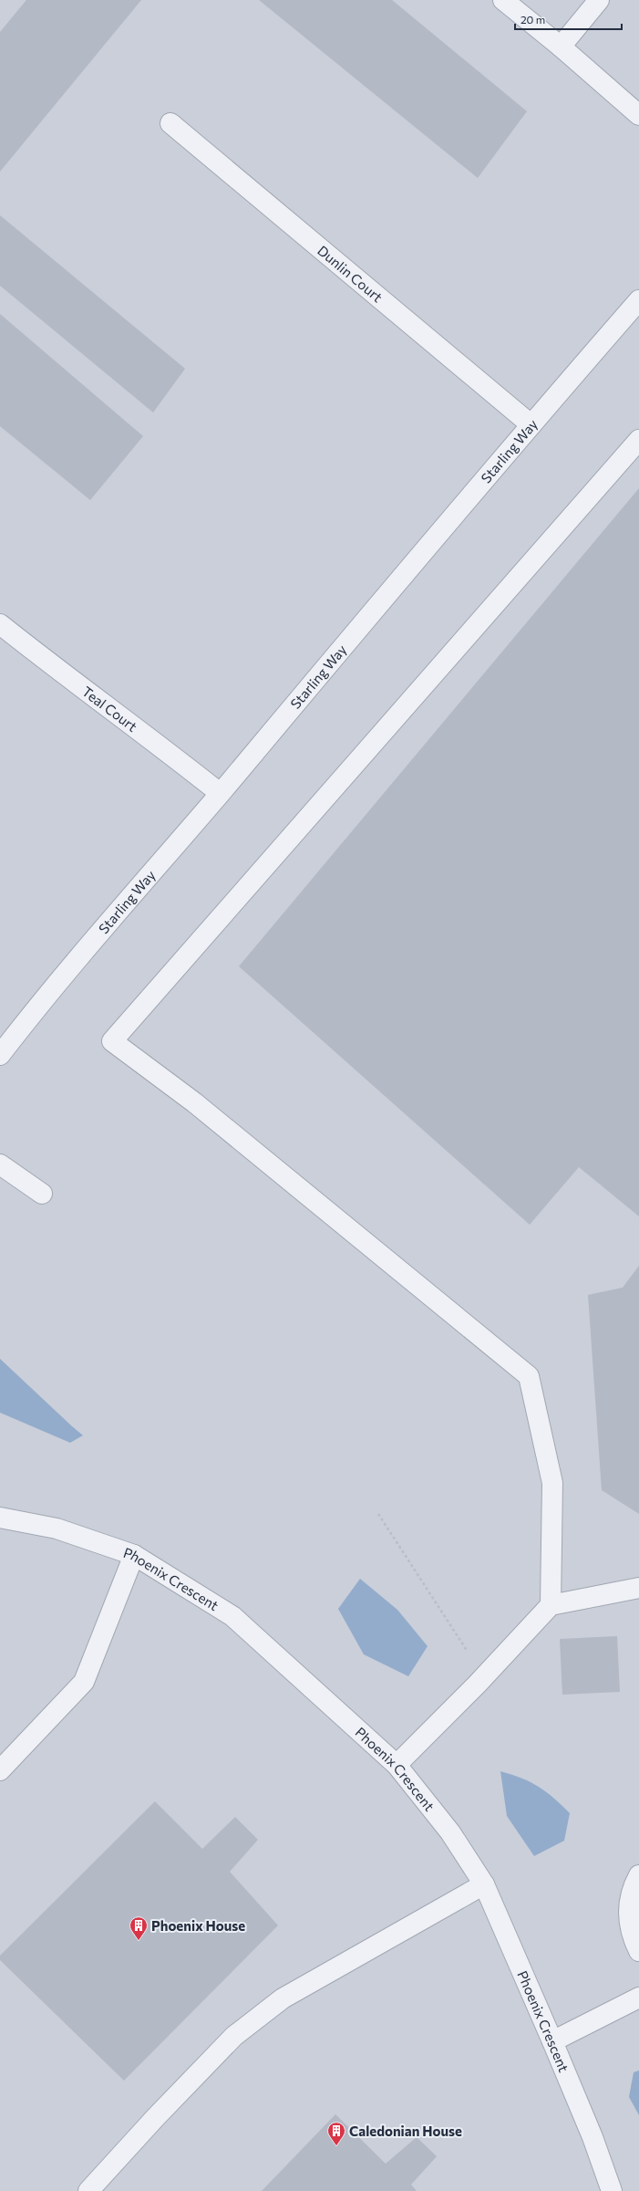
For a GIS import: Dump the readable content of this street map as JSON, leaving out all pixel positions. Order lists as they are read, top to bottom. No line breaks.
{"streets":{"street":["Dunlin Court","Starling Way","Teal Court","Phoenix Crescent"]},"crossings":[["Dunlin Court","Starling Way"],["Starling Way","Teal Court"]],"places":{"building":["Phoenix House","Caledonian House"]},"scale_bar":"20 m"}
